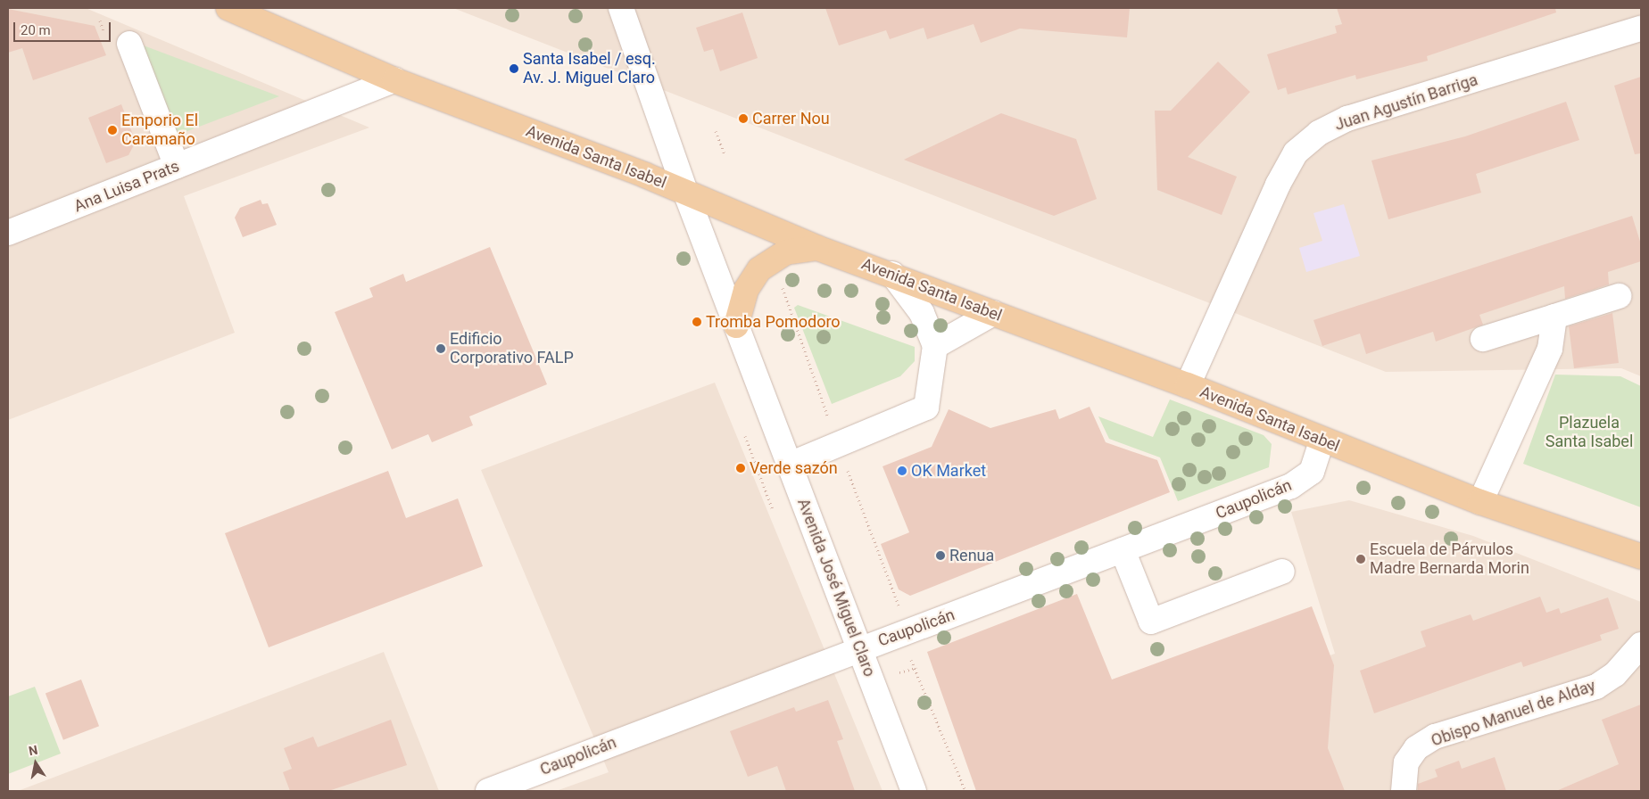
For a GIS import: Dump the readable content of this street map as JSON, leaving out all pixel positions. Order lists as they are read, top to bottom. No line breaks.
{"streets":{"main road":["Avenida Santa Isabel"],"street":["Juan Agustín Barriga","Ana Luisa Prats","Caupolicán","Avenida José Miguel Claro","Obispo Manuel de Alday"]},"crossings":[["Juan Agustín Barriga","Avenida Santa Isabel"],["Avenida Santa Isabel","Ana Luisa Prats"],["Avenida Santa Isabel","Caupolicán"],["Avenida Santa Isabel","Avenida José Miguel Claro"],["Caupolicán","Avenida José Miguel Claro"]],"parks":["Plazuela Santa Isabel"],"places":["Santa Isabel / esq. Av. J. Miguel Claro","Carrer Nou","Emporio El Caramaño","Tromba Pomodoro","Edificio Corporativo FALP","Verde sazón","OK Market","Renua","Escuela de Párvulos Madre Bernarda Morin"],"scale_bar":"20 m","north":"top"}
